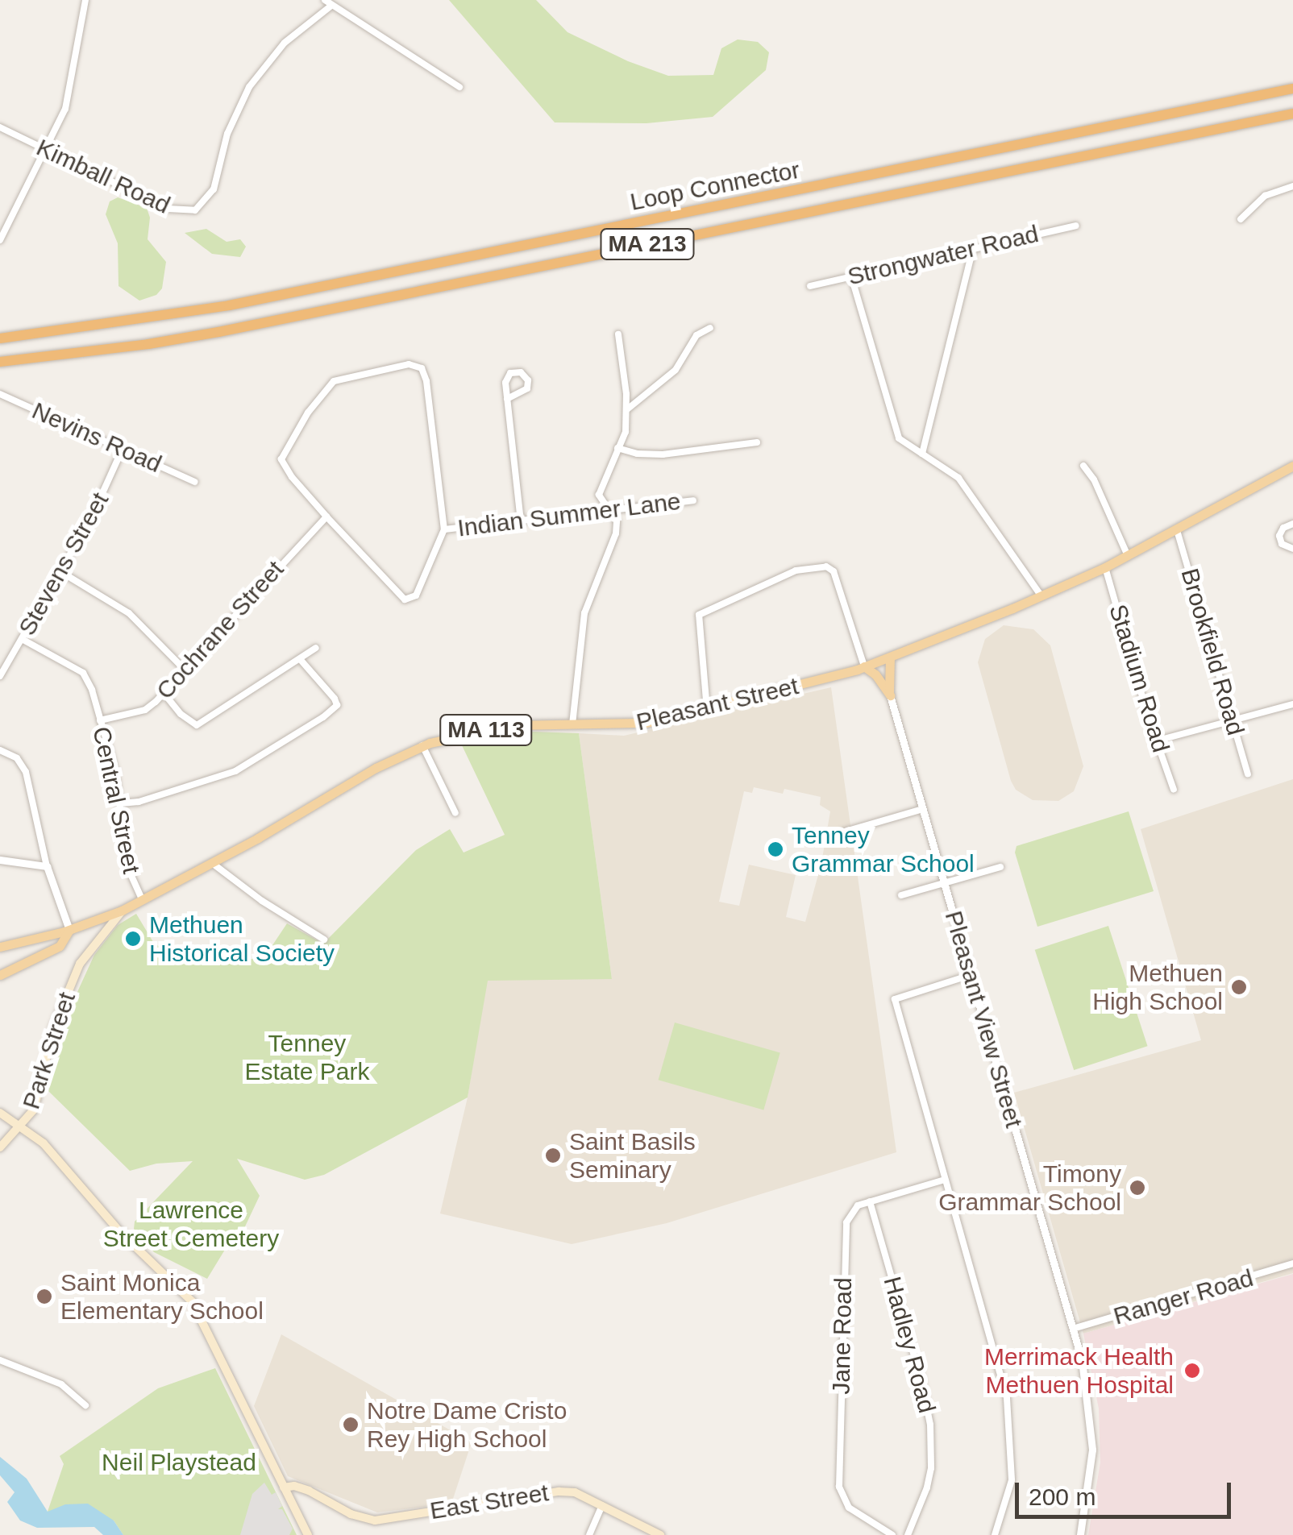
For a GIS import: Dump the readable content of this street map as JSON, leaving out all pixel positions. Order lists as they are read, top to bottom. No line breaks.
{"streets":{"highway":["Loop Connector","MA 213"],"main road":["Pleasant Street","MA 113","Park Street","East Street"],"street":["Kimball Road","Strongwater Road","Nevins Road","Indian Summer Lane","Stevens Street","Cochrane Street","Brookfield Road","Stadium Road","Central Street","Pleasant View Street","Ranger Road","Jane Road","Hadley Road"]},"crossings":[["Nevins Road","Stevens Street"],["Stevens Street","Central Street"],["Cochrane Street","Central Street"],["Brookfield Road","Pleasant Street"],["Stadium Road","Pleasant Street"],["Pleasant Street","MA 113"],["Pleasant Street","Central Street"],["Pleasant Street","Park Street"],["Pleasant View Street","Ranger Road"],["Jane Road","Hadley Road"]],"parks":["Tenney Estate Park","Lawrence Street Cemetery","Neil Playstead"],"places":["Tenney Grammar School","Methuen Historical Society","Methuen High School","Saint Basils Seminary","Timony Grammar School","Saint Monica Elementary School","Merrimack Health Methuen Hospital","Notre Dame Cristo Rey High School"],"scale_bar":"200 m"}
